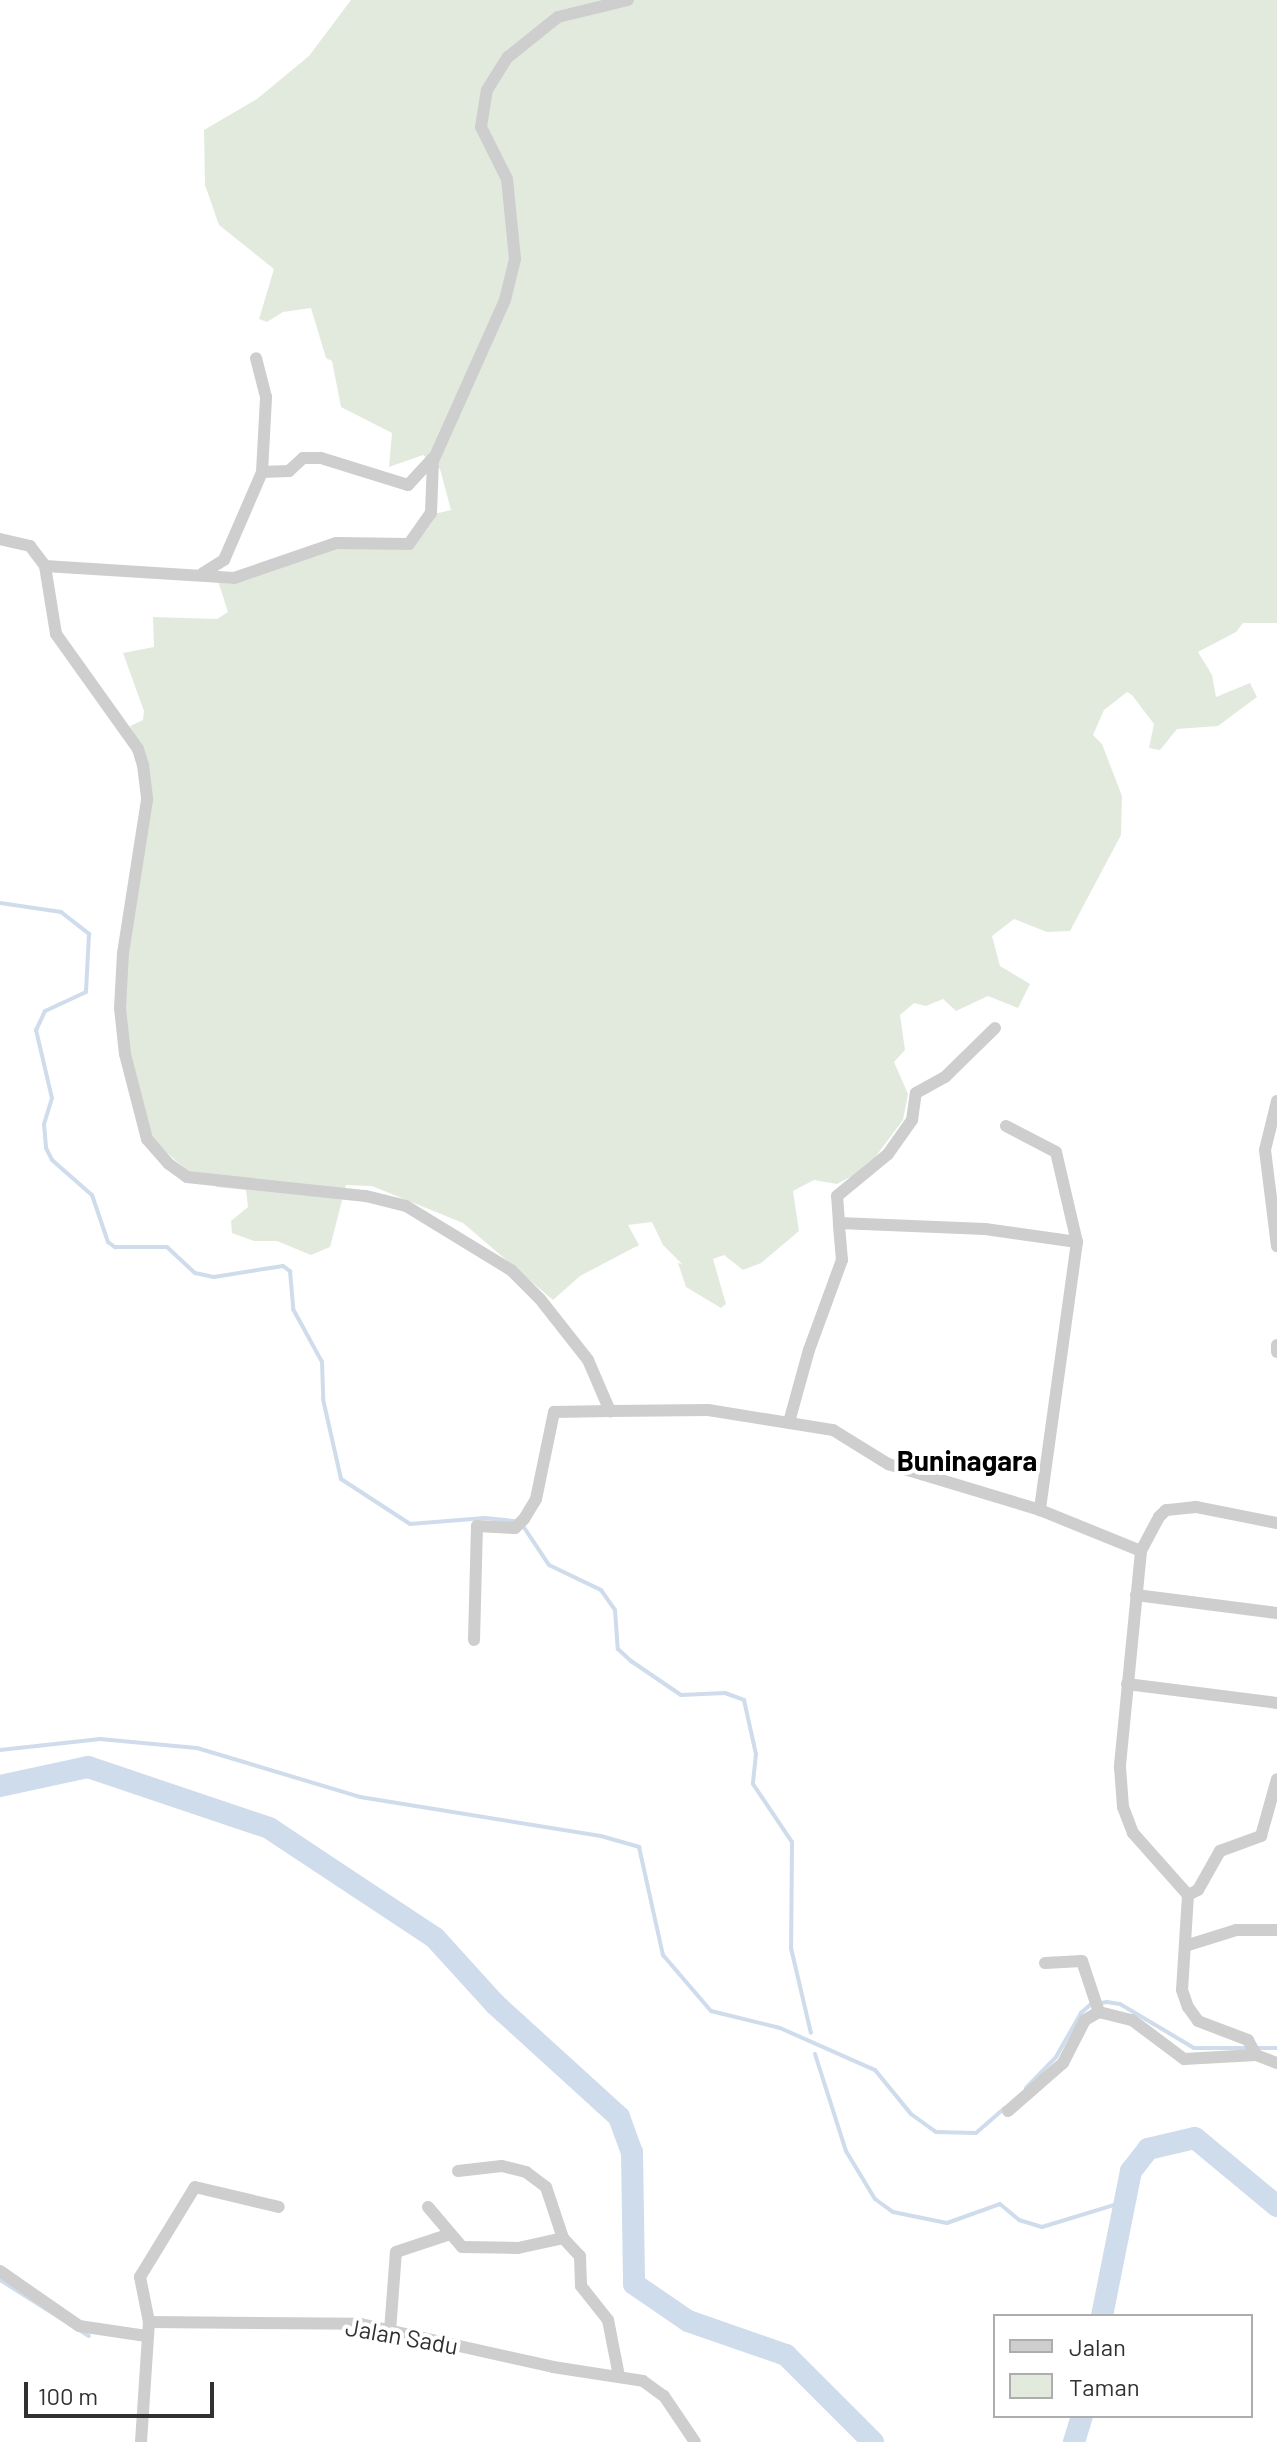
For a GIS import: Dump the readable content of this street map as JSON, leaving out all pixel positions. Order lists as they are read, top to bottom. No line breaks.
{"streets":{"street":["Jalan Sadu"]},"districts":["Buninagara"],"legend":["Jalan","Taman"],"scale_bar":"100 m"}
